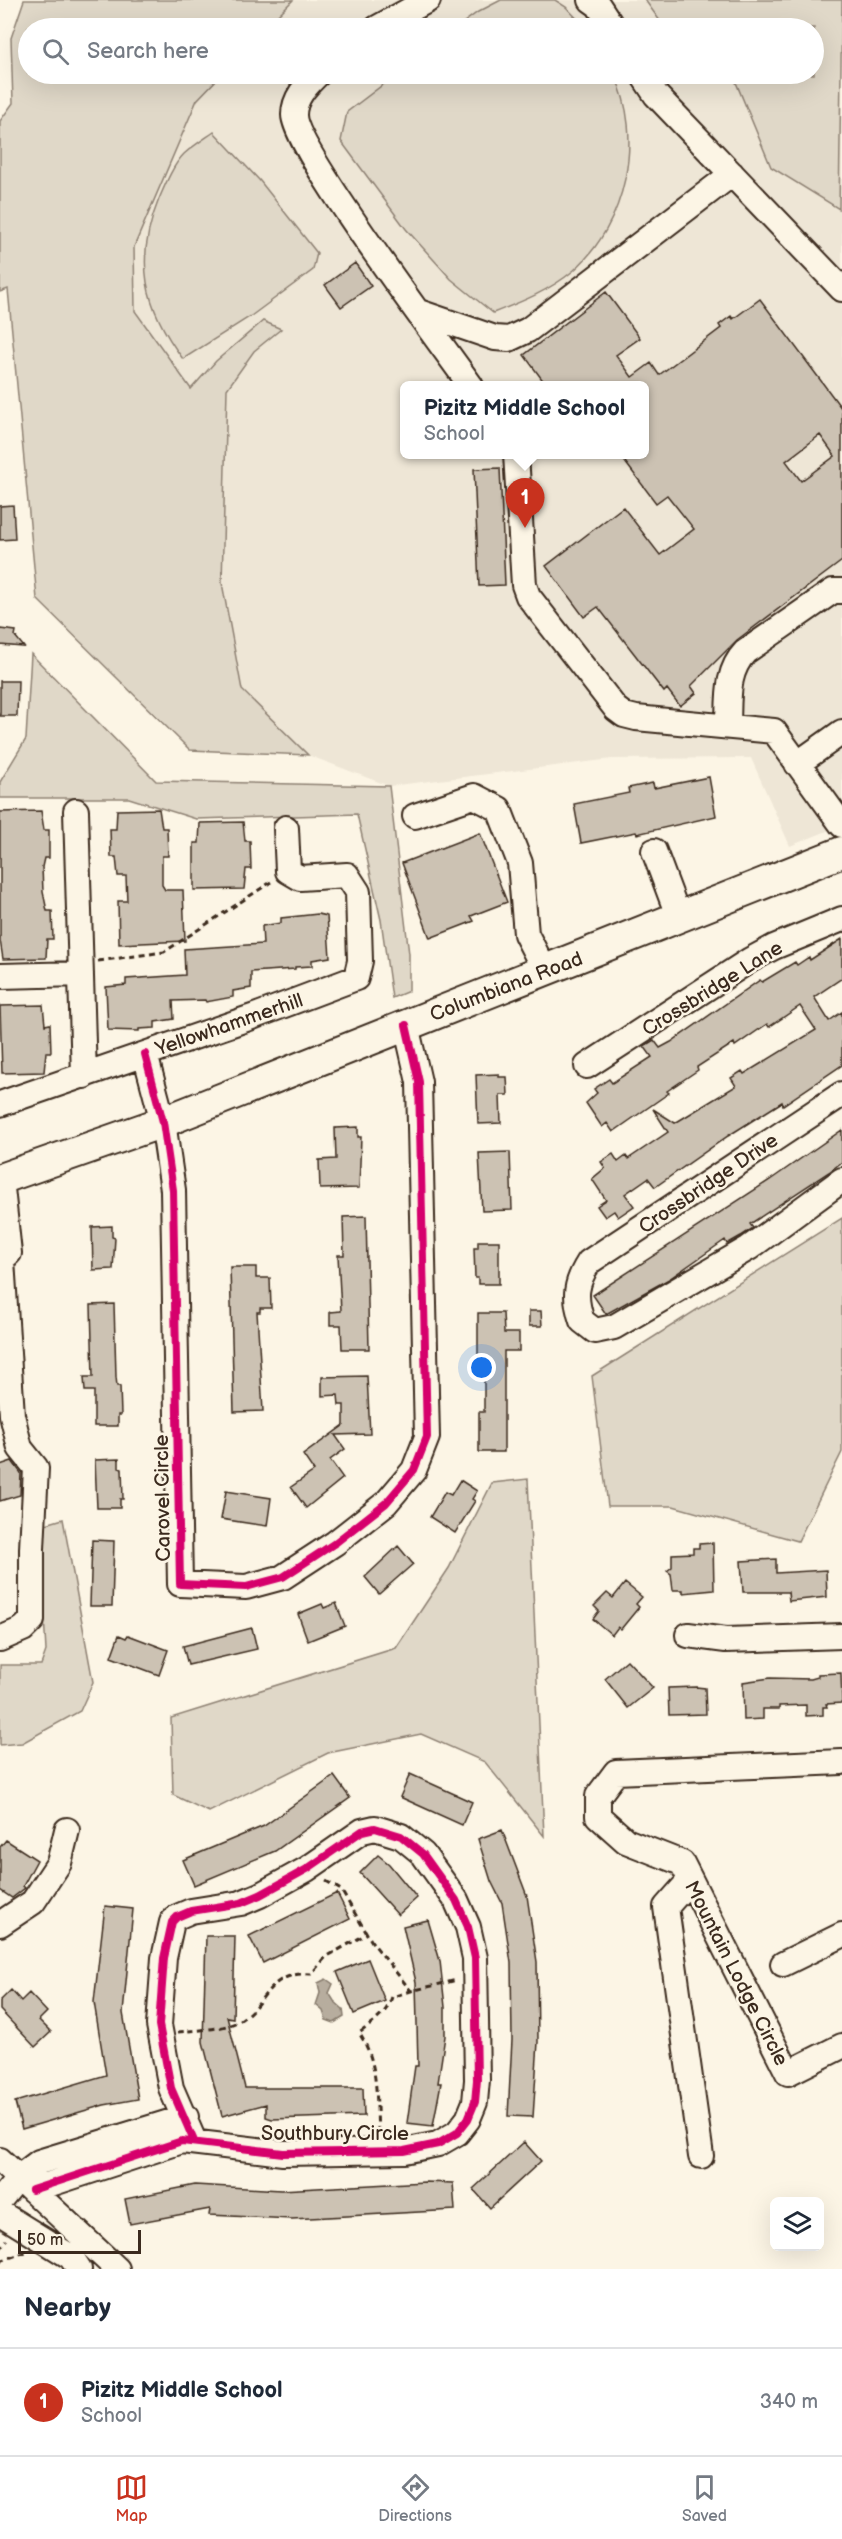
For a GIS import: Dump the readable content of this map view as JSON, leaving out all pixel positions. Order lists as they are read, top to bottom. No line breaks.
{"streets":{"main road":["Columbiana Road"],"street":["Crossbridge Lane","Yellowhammerhill","Crossbridge Drive","Carovel Circle","Mountain Lodge Circle","Southbury Circle"]},"crossings":[["Columbiana Road","Carovel Circle"]],"scale_bar":"50 m","page":{"search":"Search here","popup":["Pizitz Middle School","School"],"pins":"1","scale":"50 m","heading":"Nearby","list":[{"mark":"1","name":"Pizitz Middle School","note":"School","value":"340 m"}],"nav":["Map","Directions","Saved"]}}
